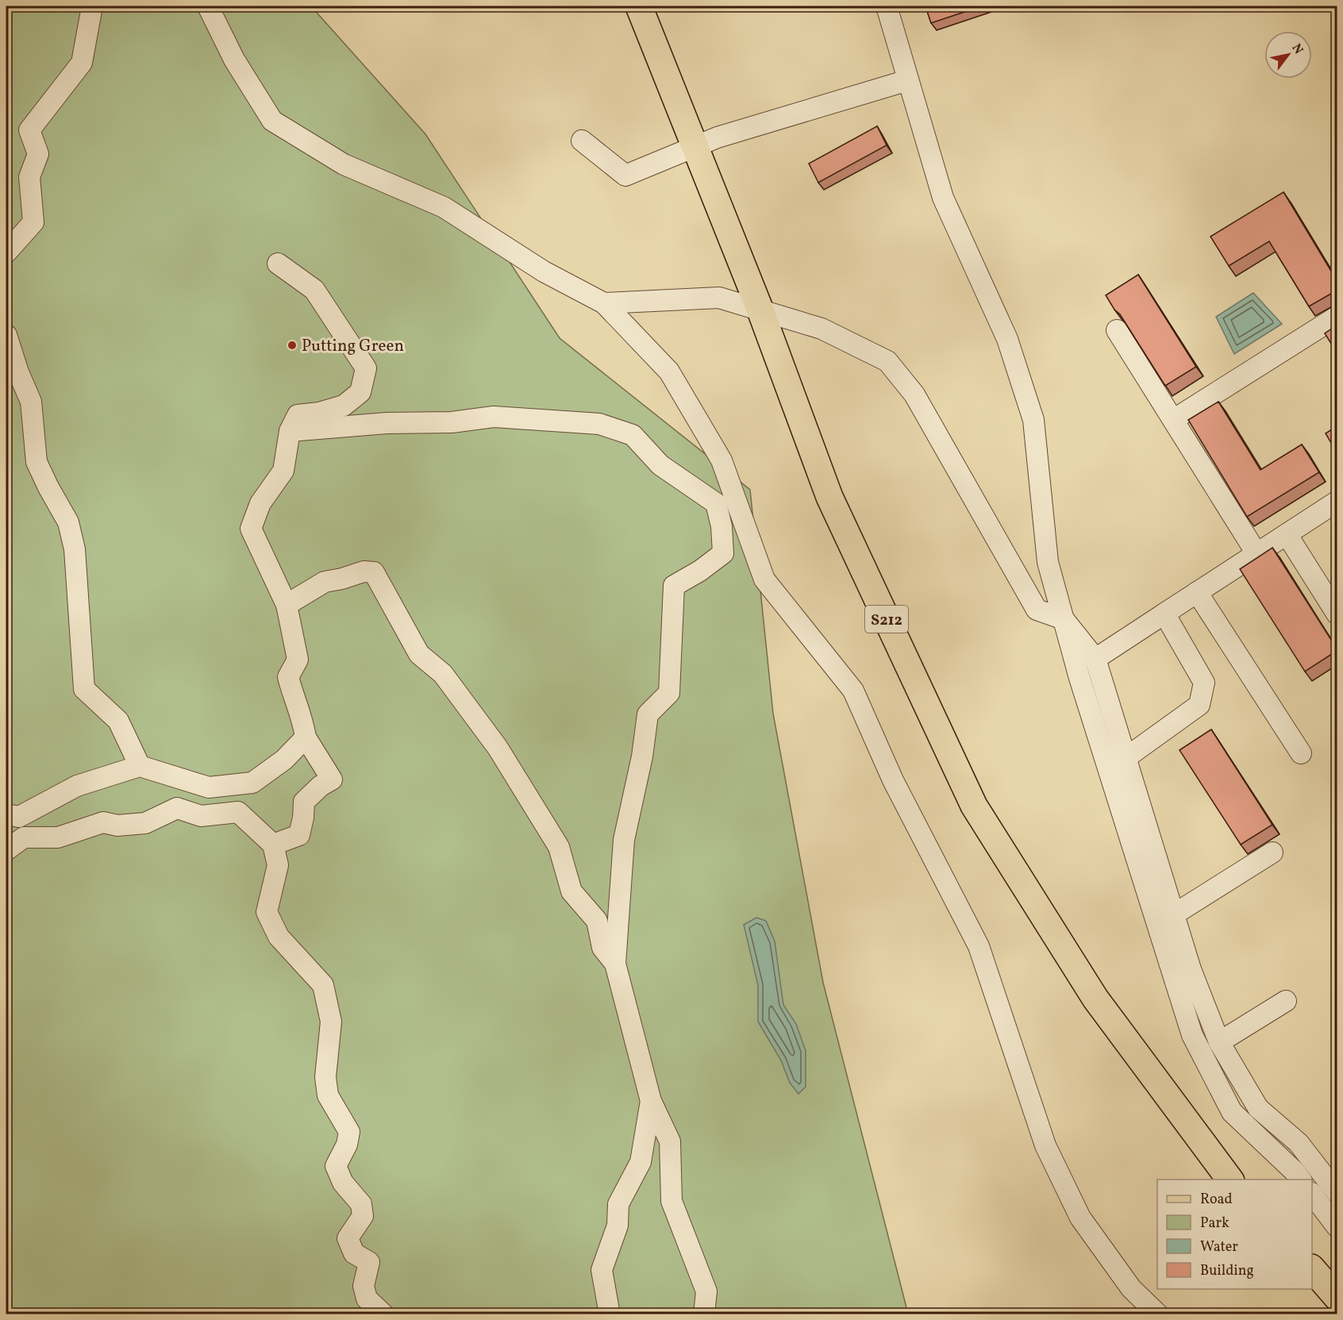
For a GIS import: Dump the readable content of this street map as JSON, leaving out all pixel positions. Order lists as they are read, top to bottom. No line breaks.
{"streets":{"main road":["S212"]},"places":["Putting Green"],"legend":["Road","Park","Water","Building"],"north":"top right"}
